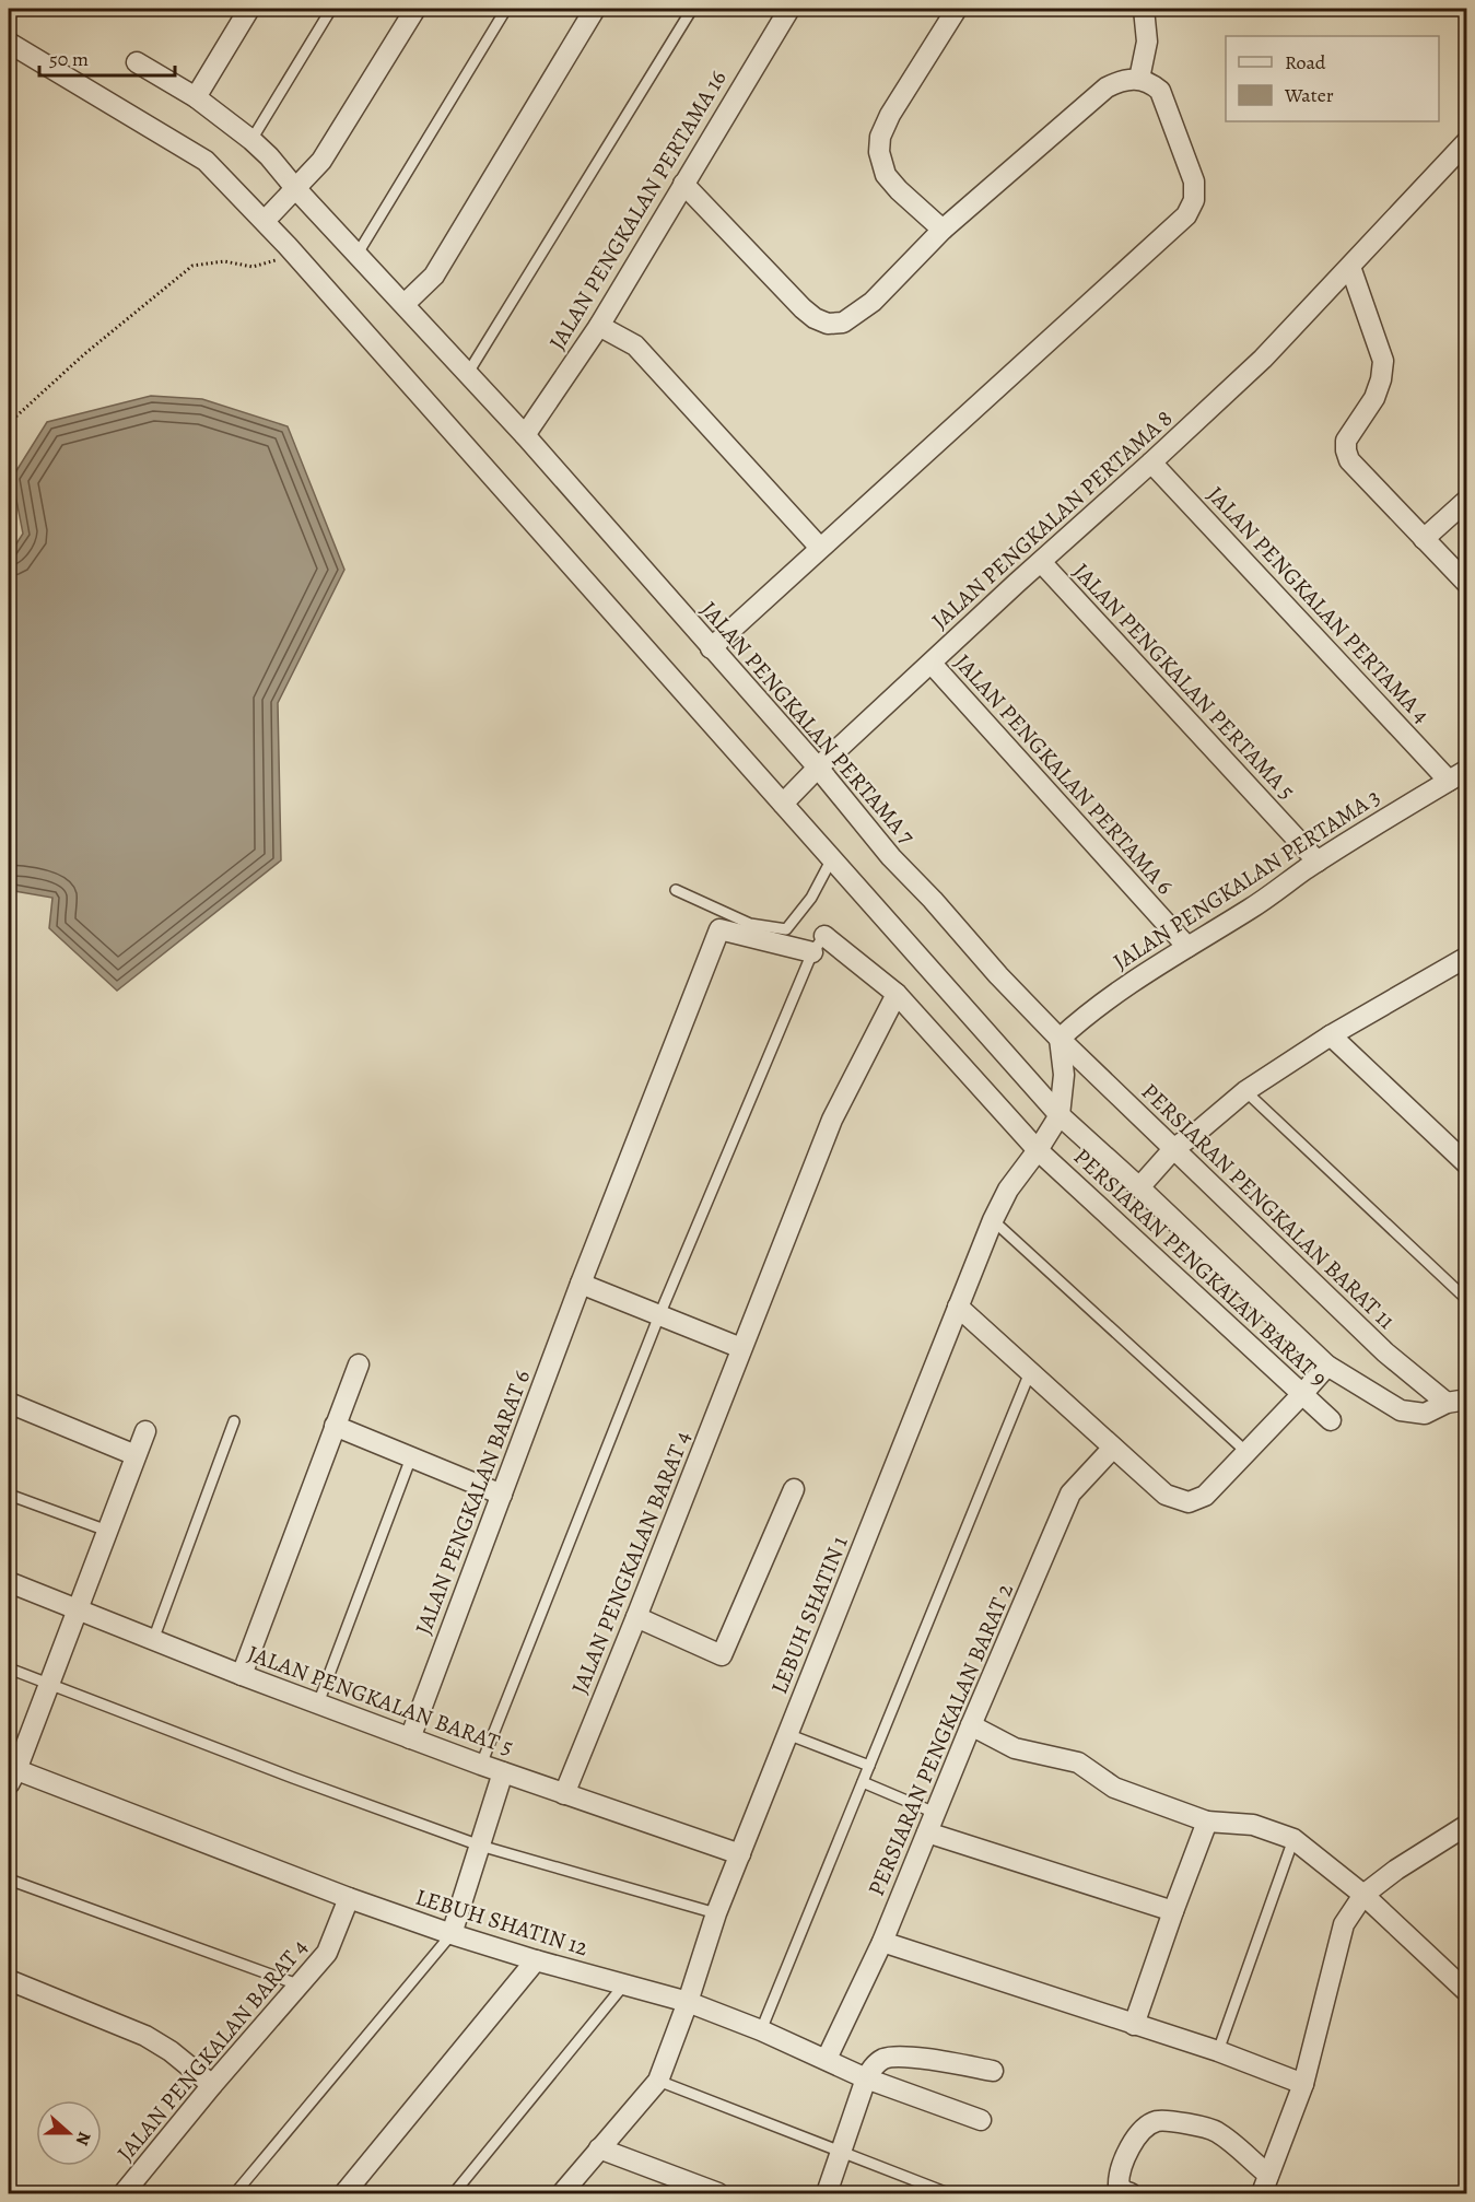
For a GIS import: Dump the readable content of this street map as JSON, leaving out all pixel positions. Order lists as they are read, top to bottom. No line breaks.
{"streets":{"street":["JALAN PENGKALAN PERTAMA 16","JALAN PENGKALAN PERTAMA 8","JALAN PENGKALAN PERTAMA 4","JALAN PENGKALAN PERTAMA 5","JALAN PENGKALAN PERTAMA 7","JALAN PENGKALAN PERTAMA 6","JALAN PENGKALAN PERTAMA 3","PERSIARAN PENGKALAN BARAT 11","PERSIARAN PENGKALAN BARAT 9","JALAN PENGKALAN BARAT 6","JALAN PENGKALAN BARAT 4","LEBUH SHATIN 1","JALAN PENGKALAN BARAT 5","PERSIARAN PENGKALAN BARAT 2","LEBUH SHATIN 12"]},"crossings":[["JALAN PENGKALAN PERTAMA 16","JALAN PENGKALAN PERTAMA 7"],["JALAN PENGKALAN PERTAMA 8","JALAN PENGKALAN PERTAMA 4"],["JALAN PENGKALAN PERTAMA 8","JALAN PENGKALAN PERTAMA 5"],["JALAN PENGKALAN PERTAMA 8","JALAN PENGKALAN PERTAMA 7"],["JALAN PENGKALAN PERTAMA 8","JALAN PENGKALAN PERTAMA 6"],["JALAN PENGKALAN PERTAMA 4","JALAN PENGKALAN PERTAMA 3"],["JALAN PENGKALAN PERTAMA 5","JALAN PENGKALAN PERTAMA 3"],["JALAN PENGKALAN PERTAMA 7","JALAN PENGKALAN PERTAMA 3"],["JALAN PENGKALAN PERTAMA 7","PERSIARAN PENGKALAN BARAT 11"],["JALAN PENGKALAN PERTAMA 7","LEBUH SHATIN 1"],["JALAN PENGKALAN PERTAMA 6","JALAN PENGKALAN PERTAMA 3"],["JALAN PENGKALAN PERTAMA 3","PERSIARAN PENGKALAN BARAT 11"],["JALAN PENGKALAN PERTAMA 3","LEBUH SHATIN 1"],["PERSIARAN PENGKALAN BARAT 11","LEBUH SHATIN 1"],["PERSIARAN PENGKALAN BARAT 9","JALAN PENGKALAN BARAT 6"],["PERSIARAN PENGKALAN BARAT 9","JALAN PENGKALAN BARAT 4"],["PERSIARAN PENGKALAN BARAT 9","LEBUH SHATIN 1"],["JALAN PENGKALAN BARAT 6","JALAN PENGKALAN BARAT 5"],["JALAN PENGKALAN BARAT 4","JALAN PENGKALAN BARAT 5"],["JALAN PENGKALAN BARAT 4","LEBUH SHATIN 12"],["LEBUH SHATIN 1","JALAN PENGKALAN BARAT 5"],["LEBUH SHATIN 1","LEBUH SHATIN 12"],["PERSIARAN PENGKALAN BARAT 2","LEBUH SHATIN 12"]],"legend":["Road","Water"],"scale_bar":"50 m","north":"right"}
